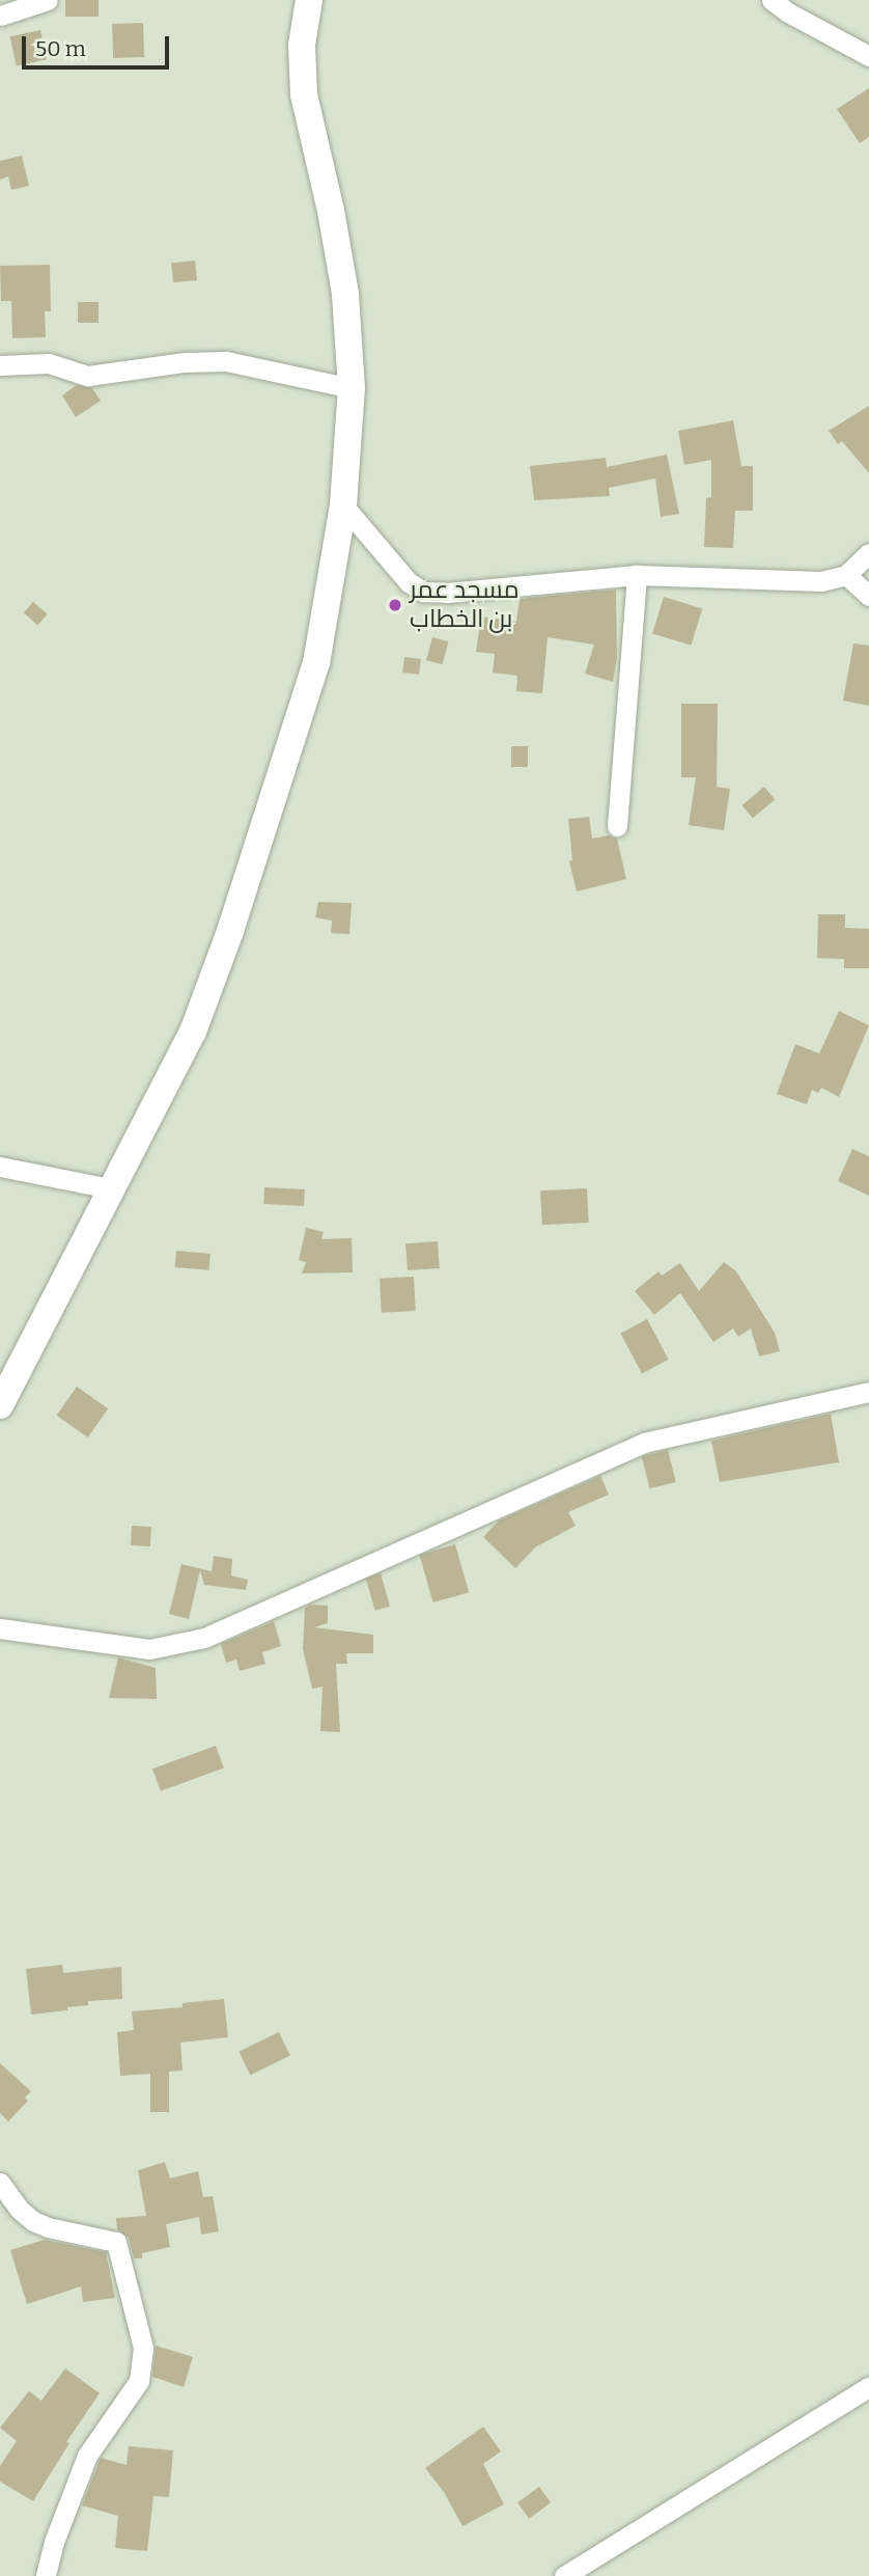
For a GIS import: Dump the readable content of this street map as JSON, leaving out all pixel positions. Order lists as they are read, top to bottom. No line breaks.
{"places":["مسجد عمر بن الخطاب"],"scale_bar":"50 m"}
